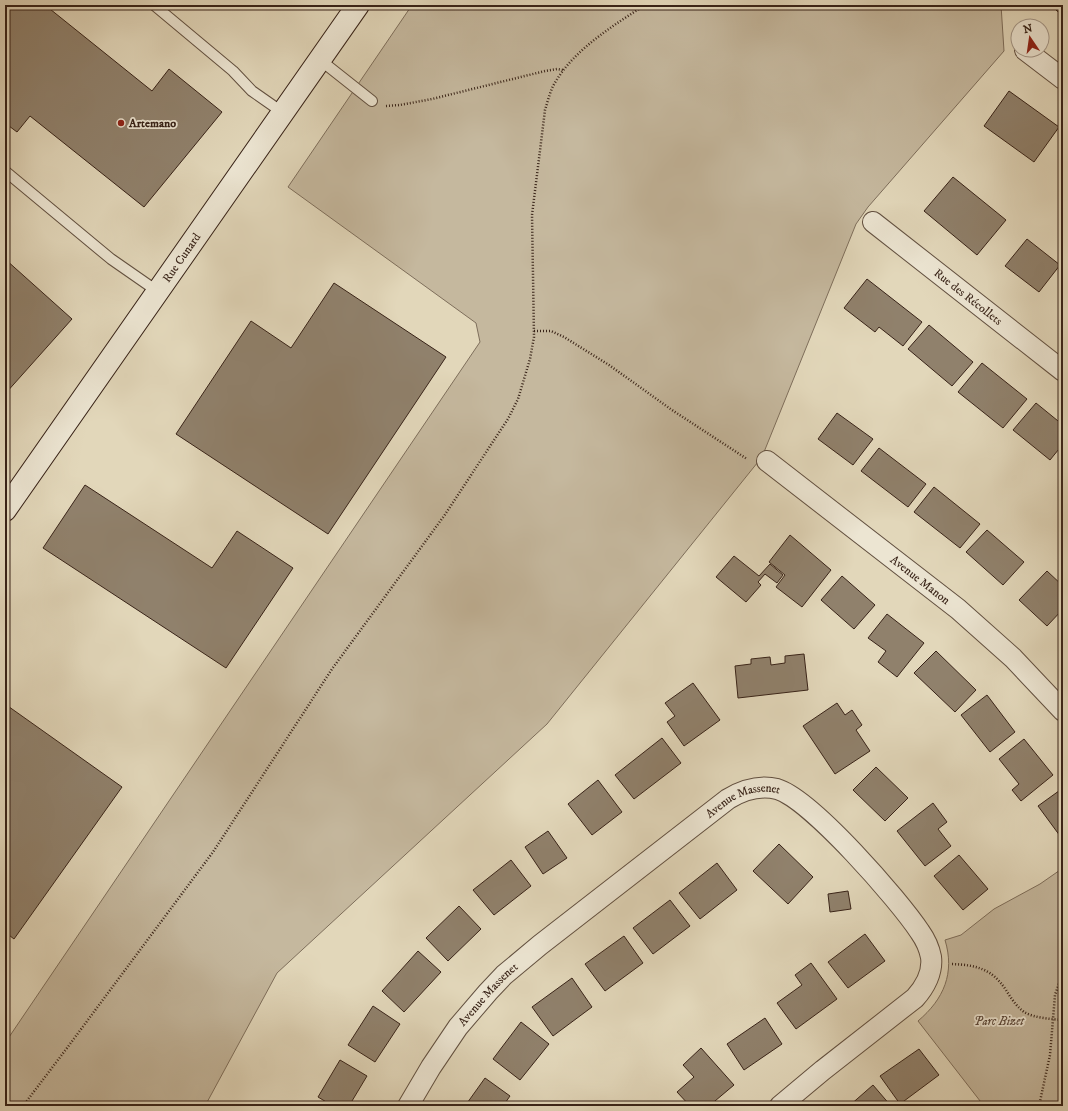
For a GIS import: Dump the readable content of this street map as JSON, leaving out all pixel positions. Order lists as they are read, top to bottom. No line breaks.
{"streets":{"street":["Rue Cunard","Rue des Récollets","Avenue Manon","Avenue Massenet"]},"parks":["Parc Bizet"],"places":["Artemano"],"north":"top"}
